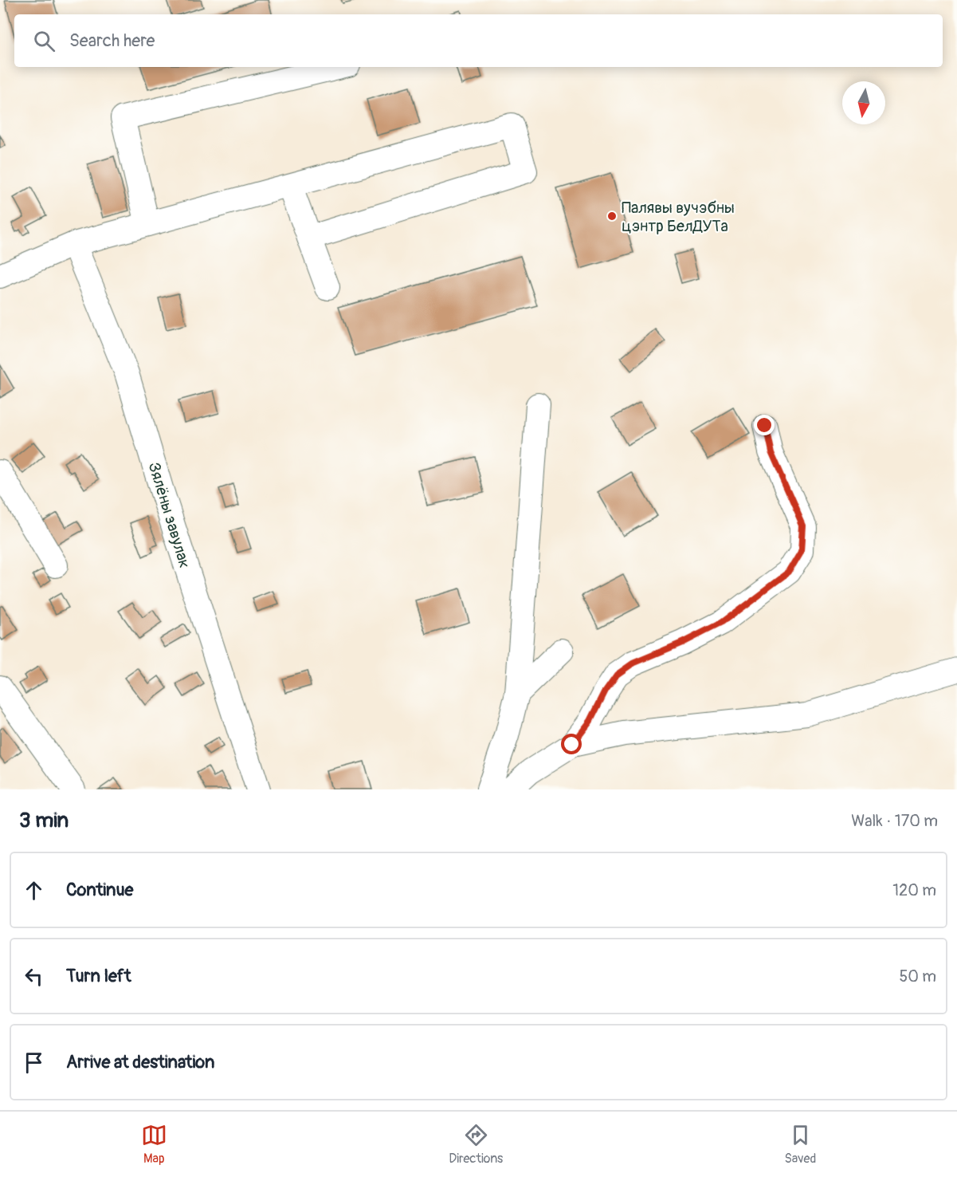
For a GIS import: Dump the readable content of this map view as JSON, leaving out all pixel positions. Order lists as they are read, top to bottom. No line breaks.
{"streets":{"street":["Зялёны завулак"]},"places":["Палявы вучэбны цэнтр БелДУТа"],"north":"bottom","page":{"search":"Search here","heading":["3 min","Walk · 170 m"],"list":[["Continue","120 m"],["Turn left","50 m"],"Arrive at destination"],"nav":["Map","Directions","Saved"]}}
